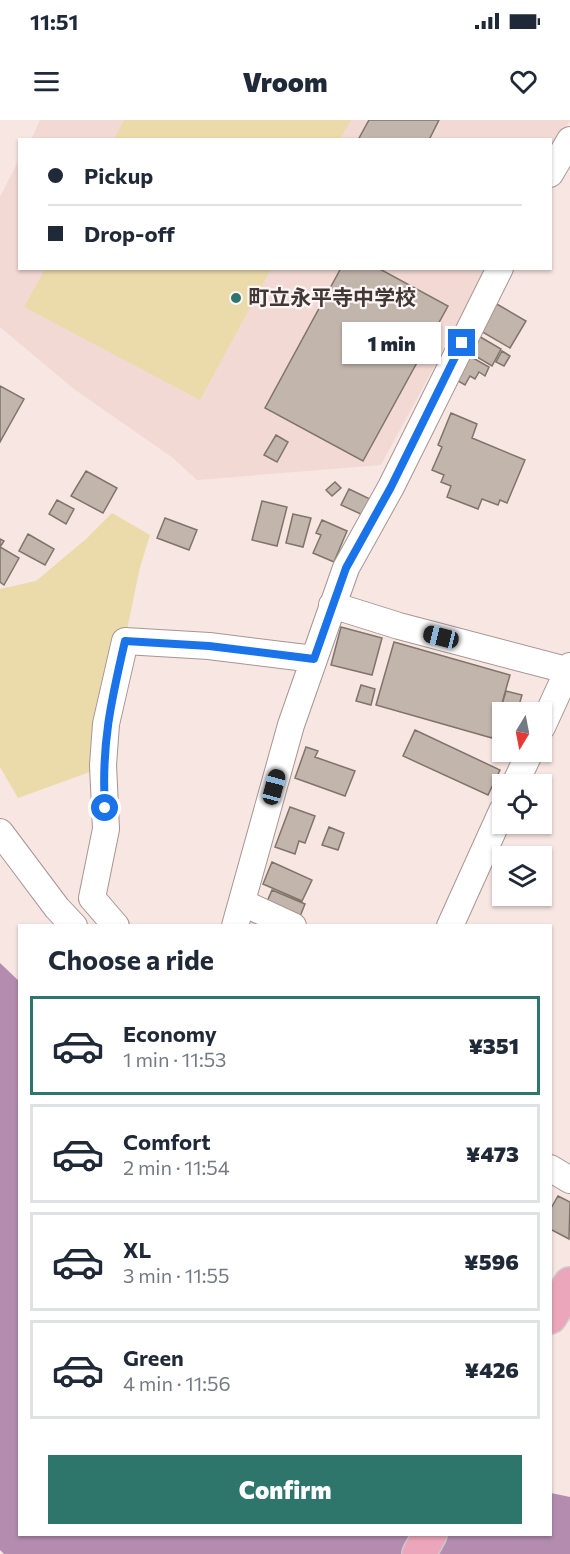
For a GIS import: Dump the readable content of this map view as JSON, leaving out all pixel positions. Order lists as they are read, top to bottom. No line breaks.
{"places":["町立永平寺中学校"],"north":"bottom","page":{"status":"11:51","header":"Vroom","banner":["Pickup","Drop-off"],"bubble":"1 min","heading":"Choose a ride","list":[{"name":"Economy","note":"1 min · 11:53","value":"¥351"},{"name":"Comfort","note":"2 min · 11:54","value":"¥473"},{"name":"XL","note":"3 min · 11:55","value":"¥596"},{"name":"Green","note":"4 min · 11:56","value":"¥426"}],"buttons":"Confirm"}}
